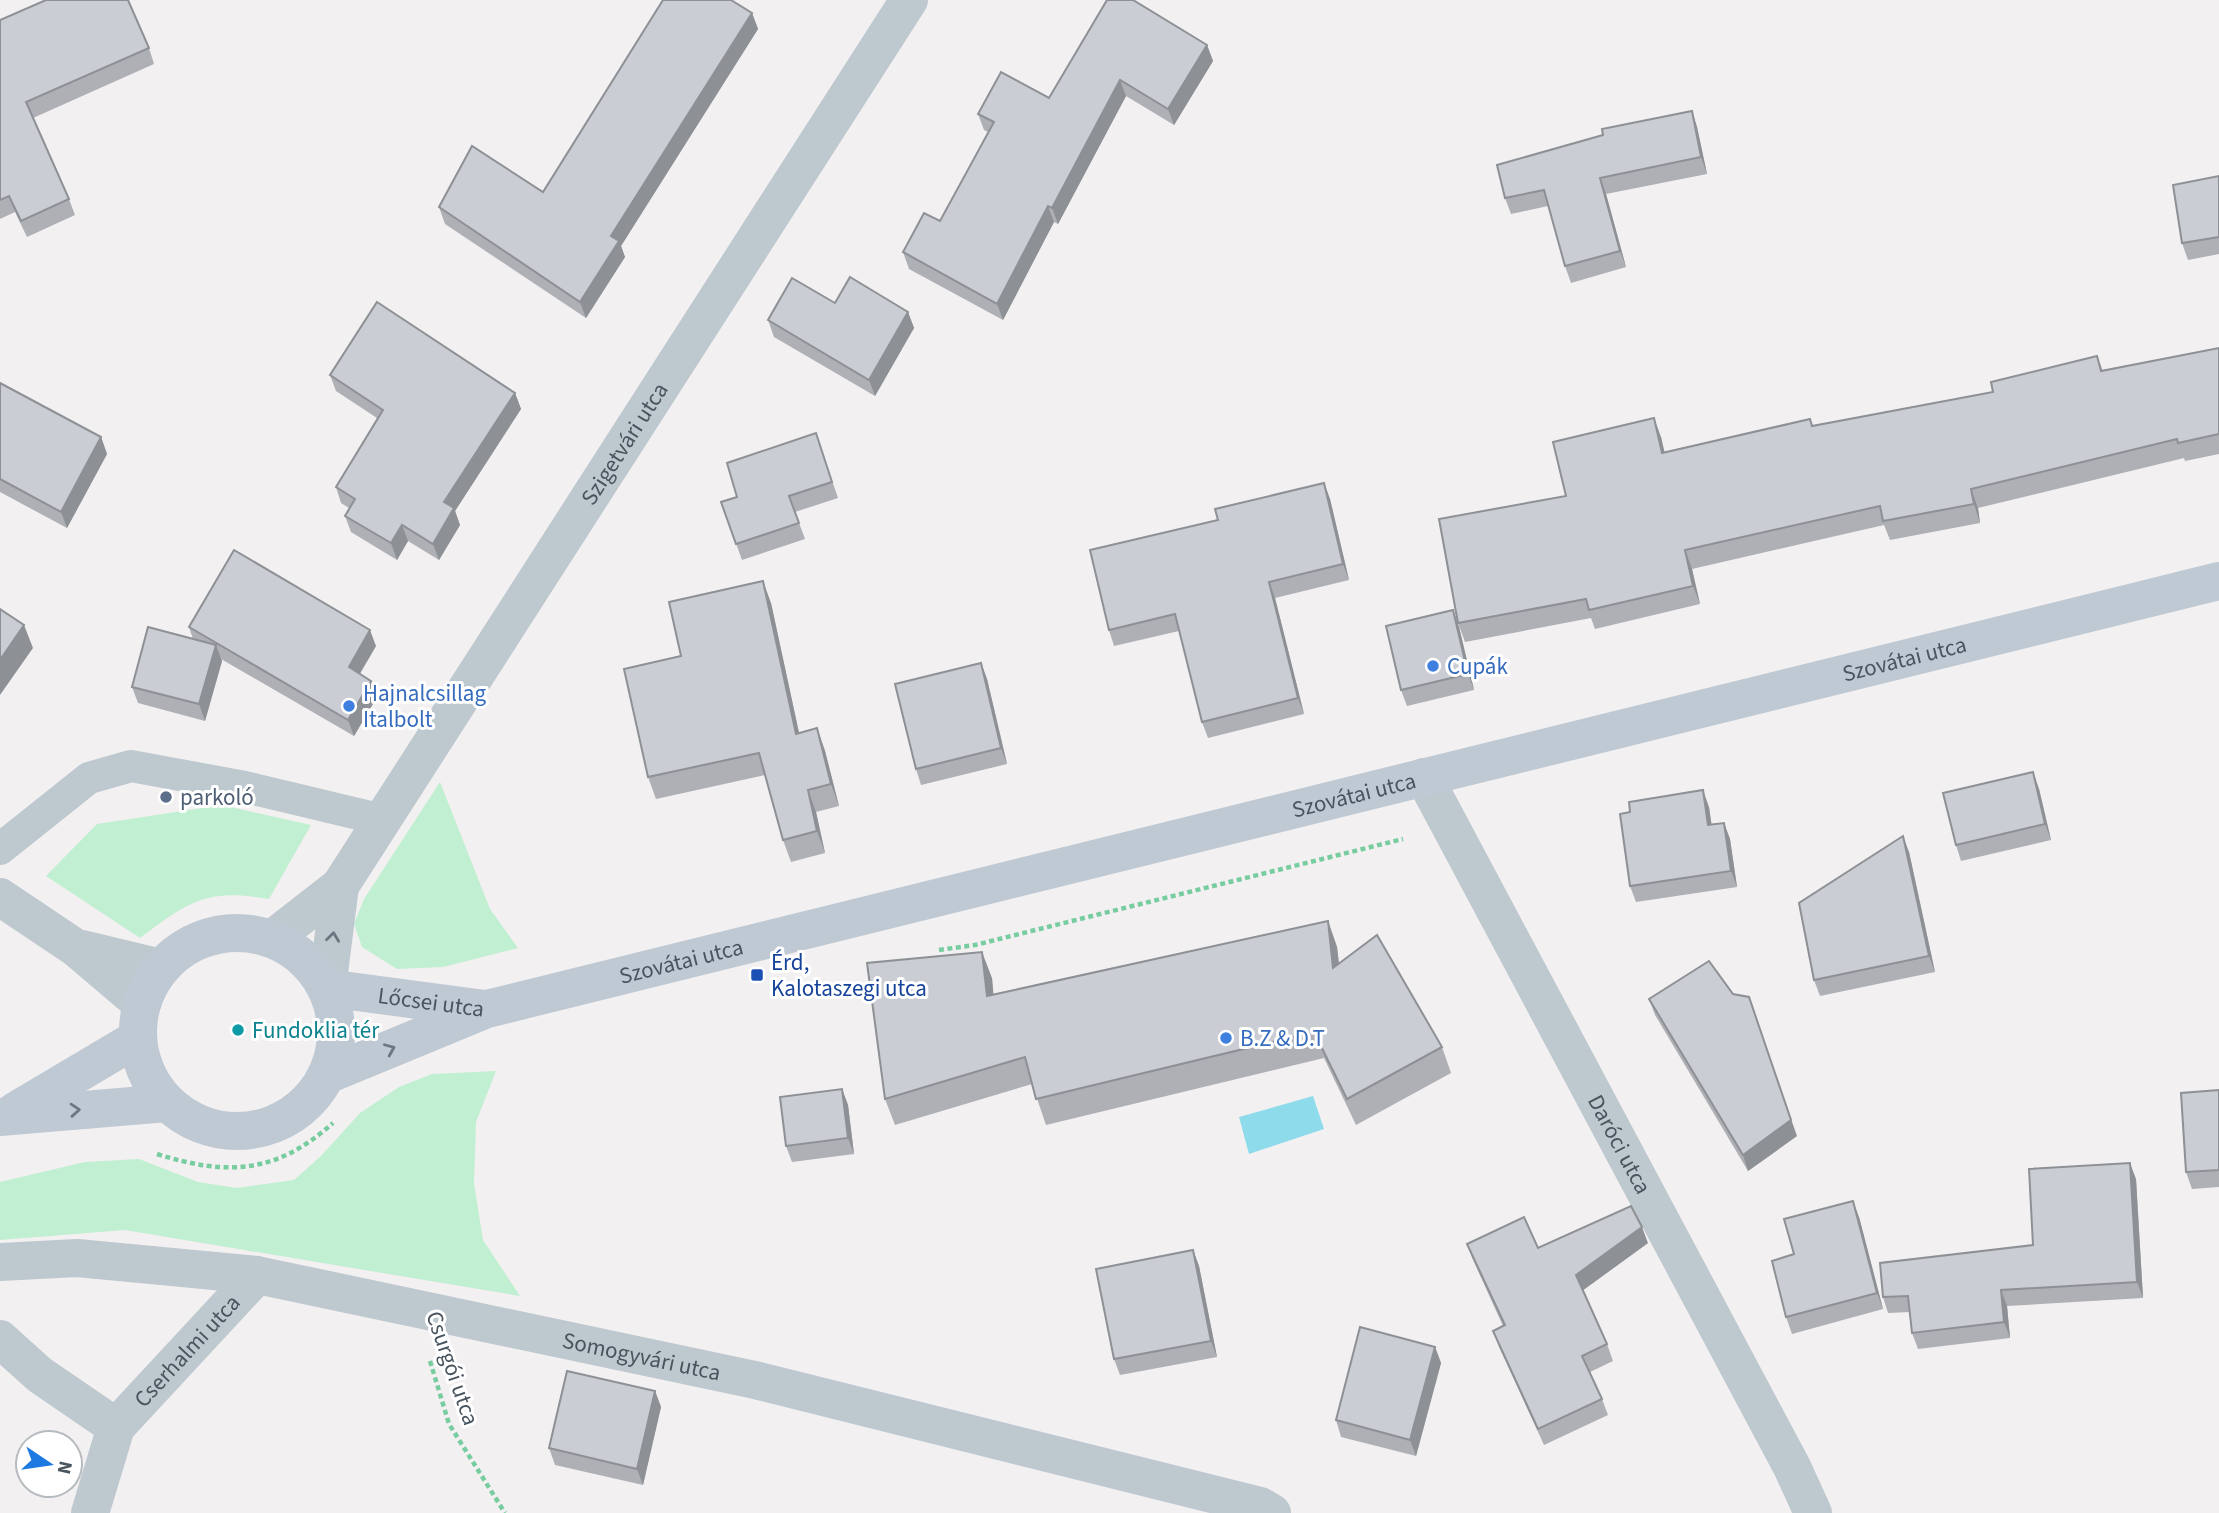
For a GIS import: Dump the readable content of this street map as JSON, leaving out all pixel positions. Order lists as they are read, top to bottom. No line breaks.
{"streets":{"street":["Szigetvári utca","Szovátai utca","Lőcsei utca","Daróci utca","Cserhalmi utca","Somogyvári utca"],"path":["Csurgói utca"]},"crossings":[["Szigetvári utca","Lőcsei utca"],["Szovátai utca","Lőcsei utca"],["Szovátai utca","Daróci utca"],["Cserhalmi utca","Somogyvári utca"],["Somogyvári utca","Csurgói utca"]],"one_way":["Lőcsei utca"],"places":{"other":["Cupák","Hajnalcsillag Italbolt","parkoló","Fundoklia tér","B.Z & D.T"],"transit":["Érd, Kalotaszegi utca"]},"north":"right"}
